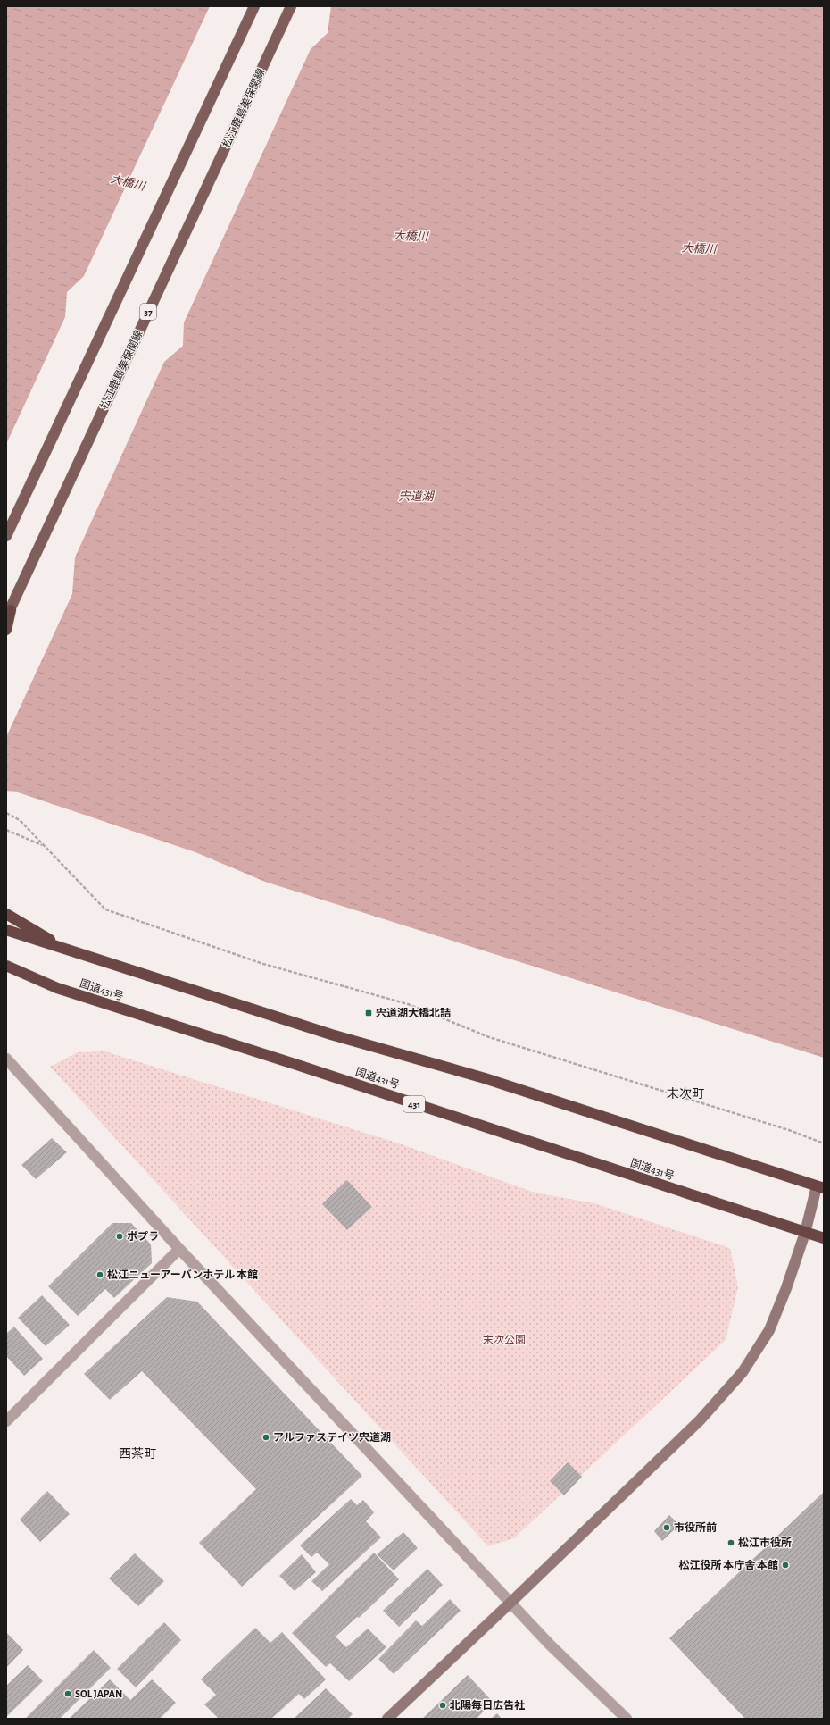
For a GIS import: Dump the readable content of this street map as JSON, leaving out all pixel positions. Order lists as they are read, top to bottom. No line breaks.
{"streets":{"highway":["国道431号","431"],"main road":["松江鹿島美保関線","37"]},"districts":["末次町","西茶町"],"water":["大橋川","宍道湖"],"parks":["末次公園"],"places":{"transit":["宍道湖大橋北詰"],"other":["ポプラ","松江ニューアーバンホテル 本館","アルファステイツ宍道湖","市役所前","松江市役所","松江役所 本庁舎 本館","SOL JAPAN","北陽毎日広告社"]}}
